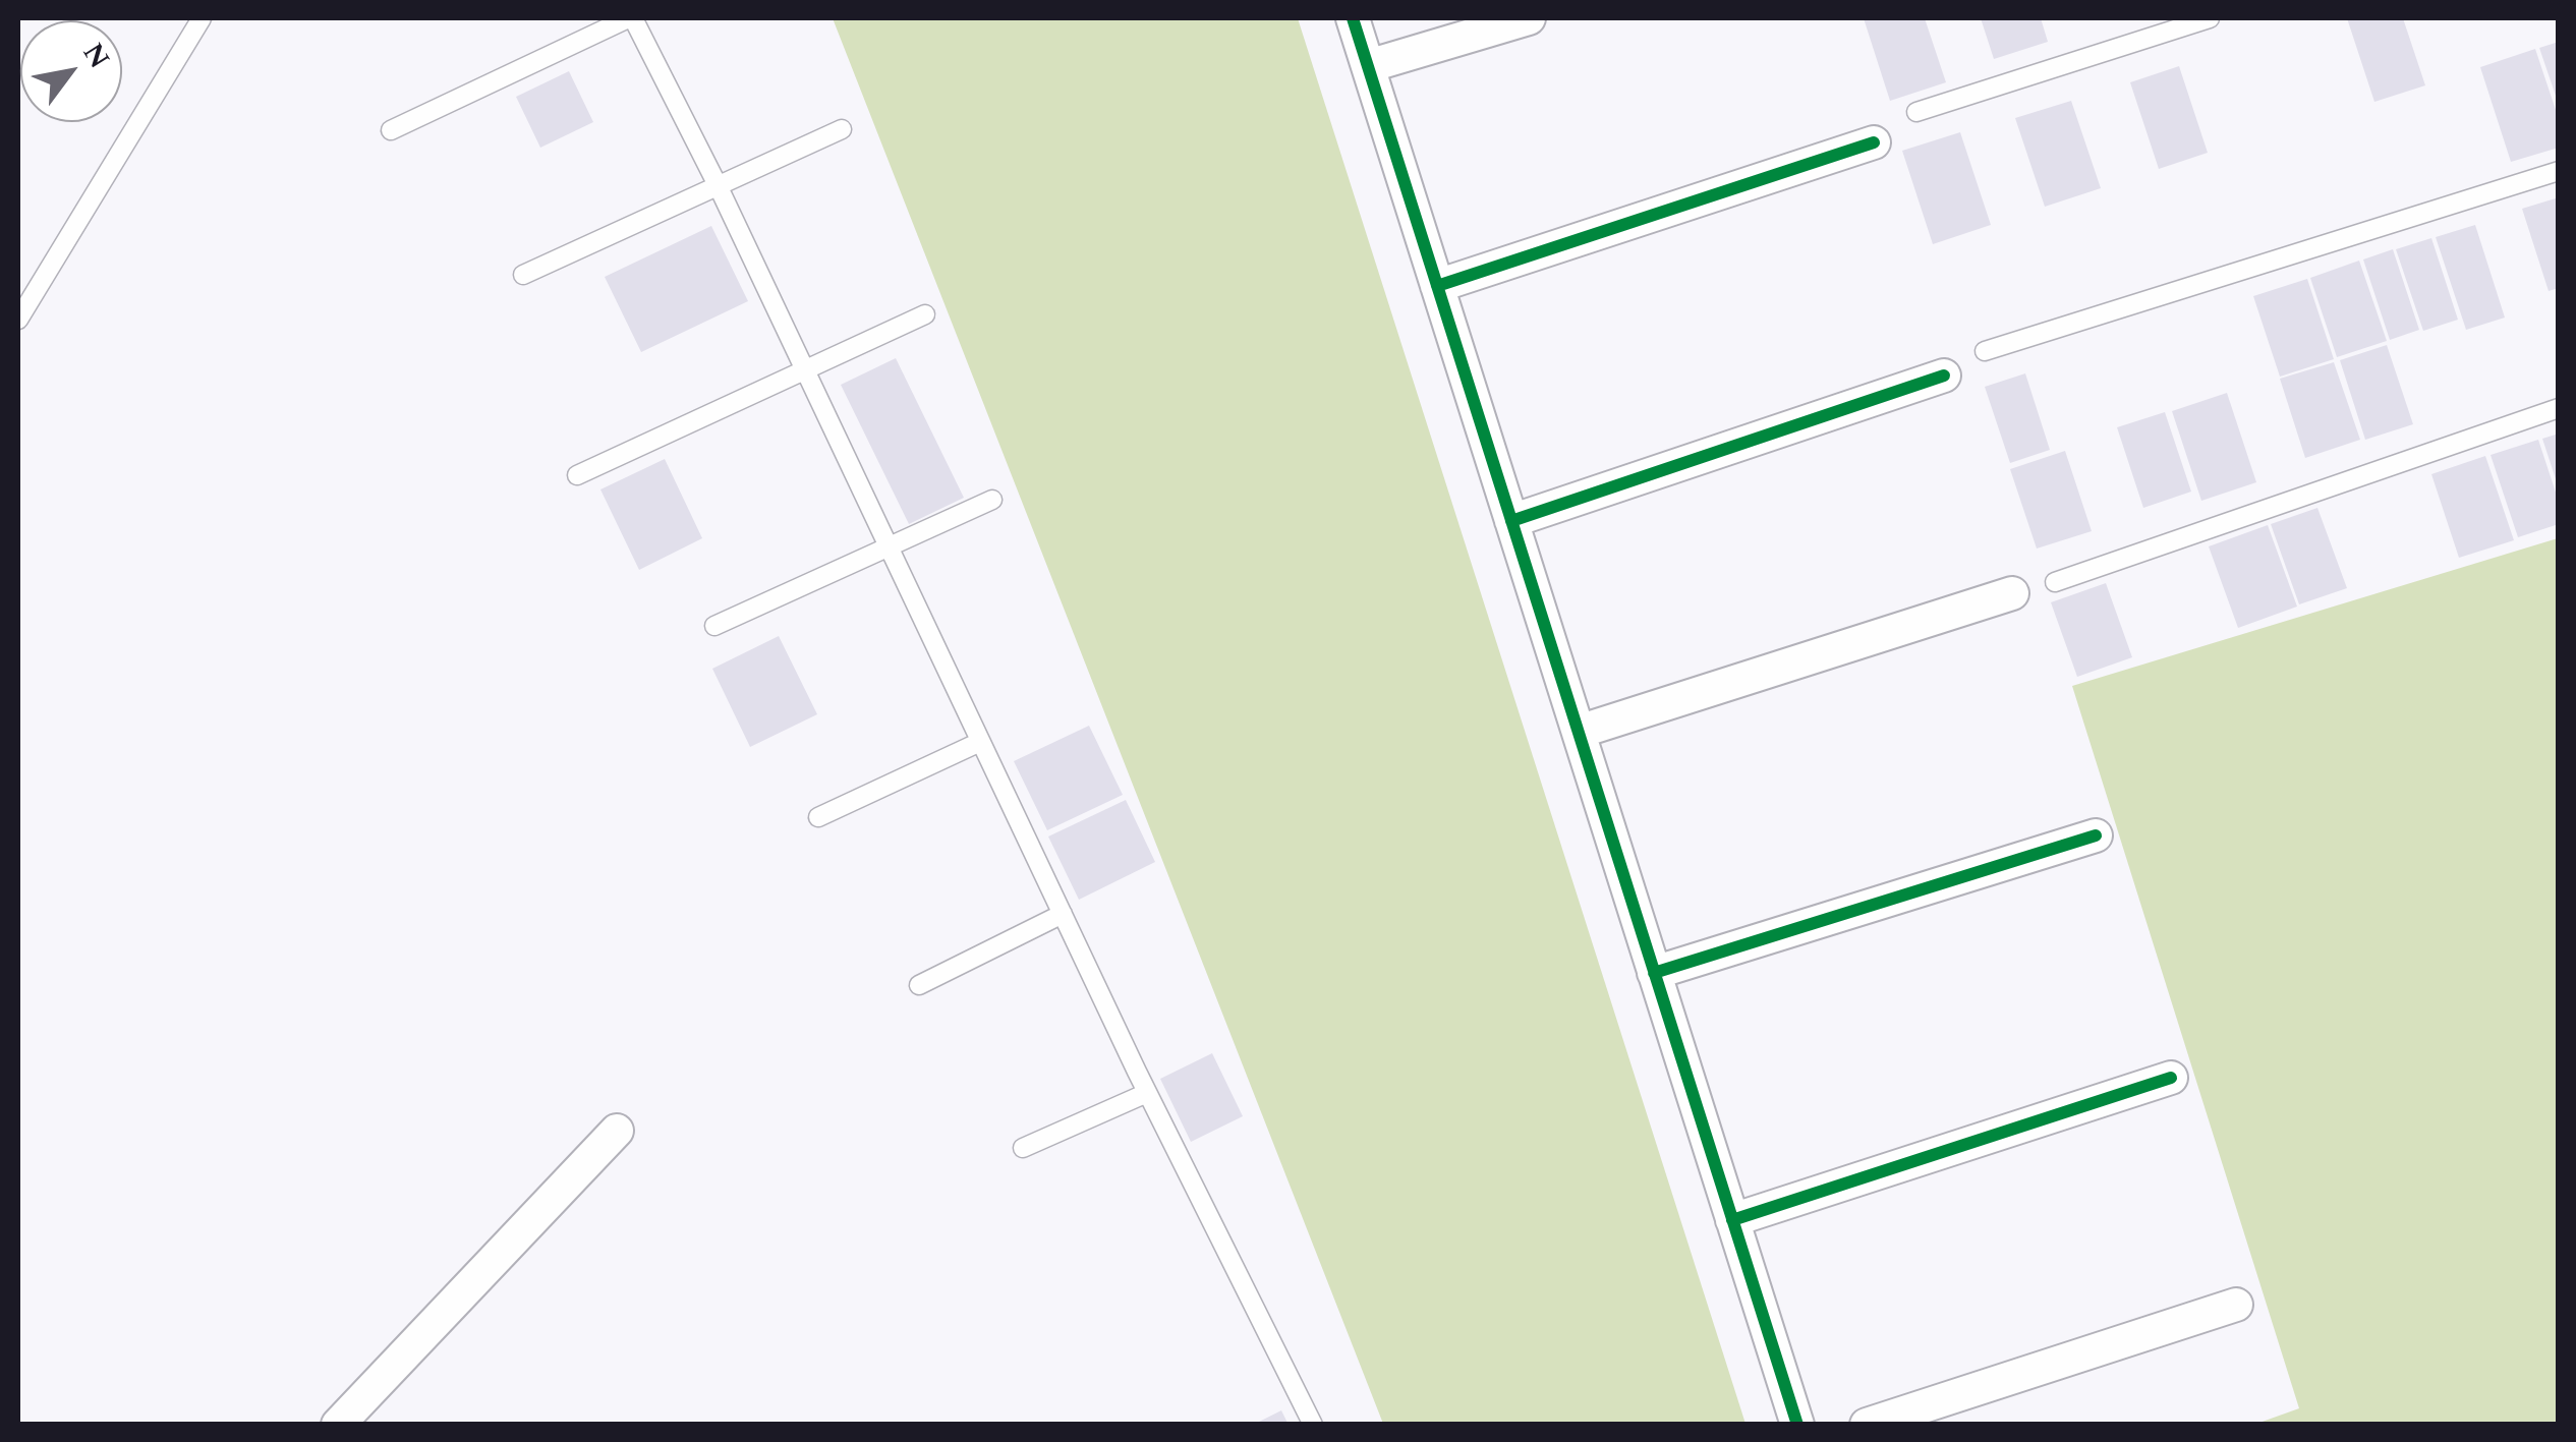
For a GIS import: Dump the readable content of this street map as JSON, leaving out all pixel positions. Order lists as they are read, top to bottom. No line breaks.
{"north":"top right"}
